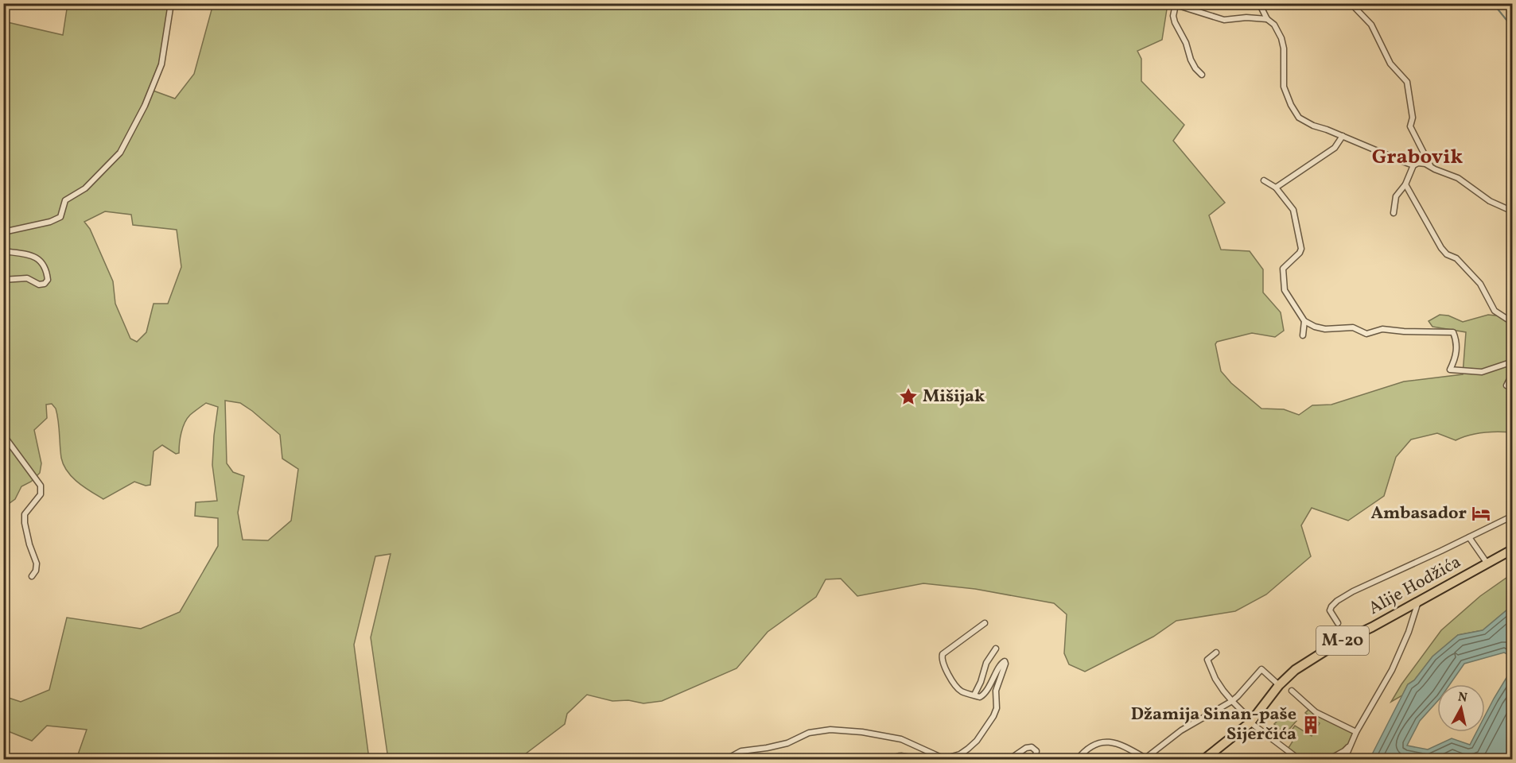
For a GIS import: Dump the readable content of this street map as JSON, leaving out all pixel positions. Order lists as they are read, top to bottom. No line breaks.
{"streets":{"main road":["Alije Hodžića","M-20"]},"districts":["Grabovik"],"places":{"place":["Mišijak"],"hotel":["Ambasador"],"building":["Džamija Sinan-paše Sijerčića"]},"north":"top"}
